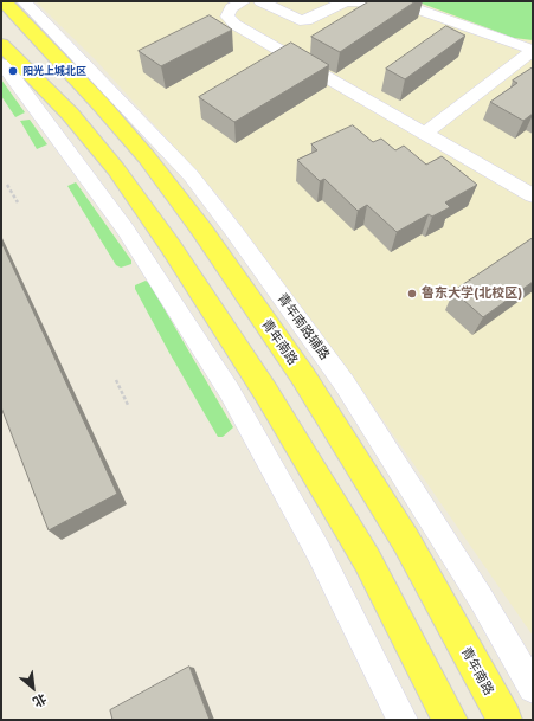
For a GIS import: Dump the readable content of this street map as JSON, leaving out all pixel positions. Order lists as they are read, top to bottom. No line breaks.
{"streets":{"main road":["青年南路"],"lane":["青年南路辅路"]},"places":["阳光上城北区","鲁东大学(北校区)"],"north":"bottom right"}
